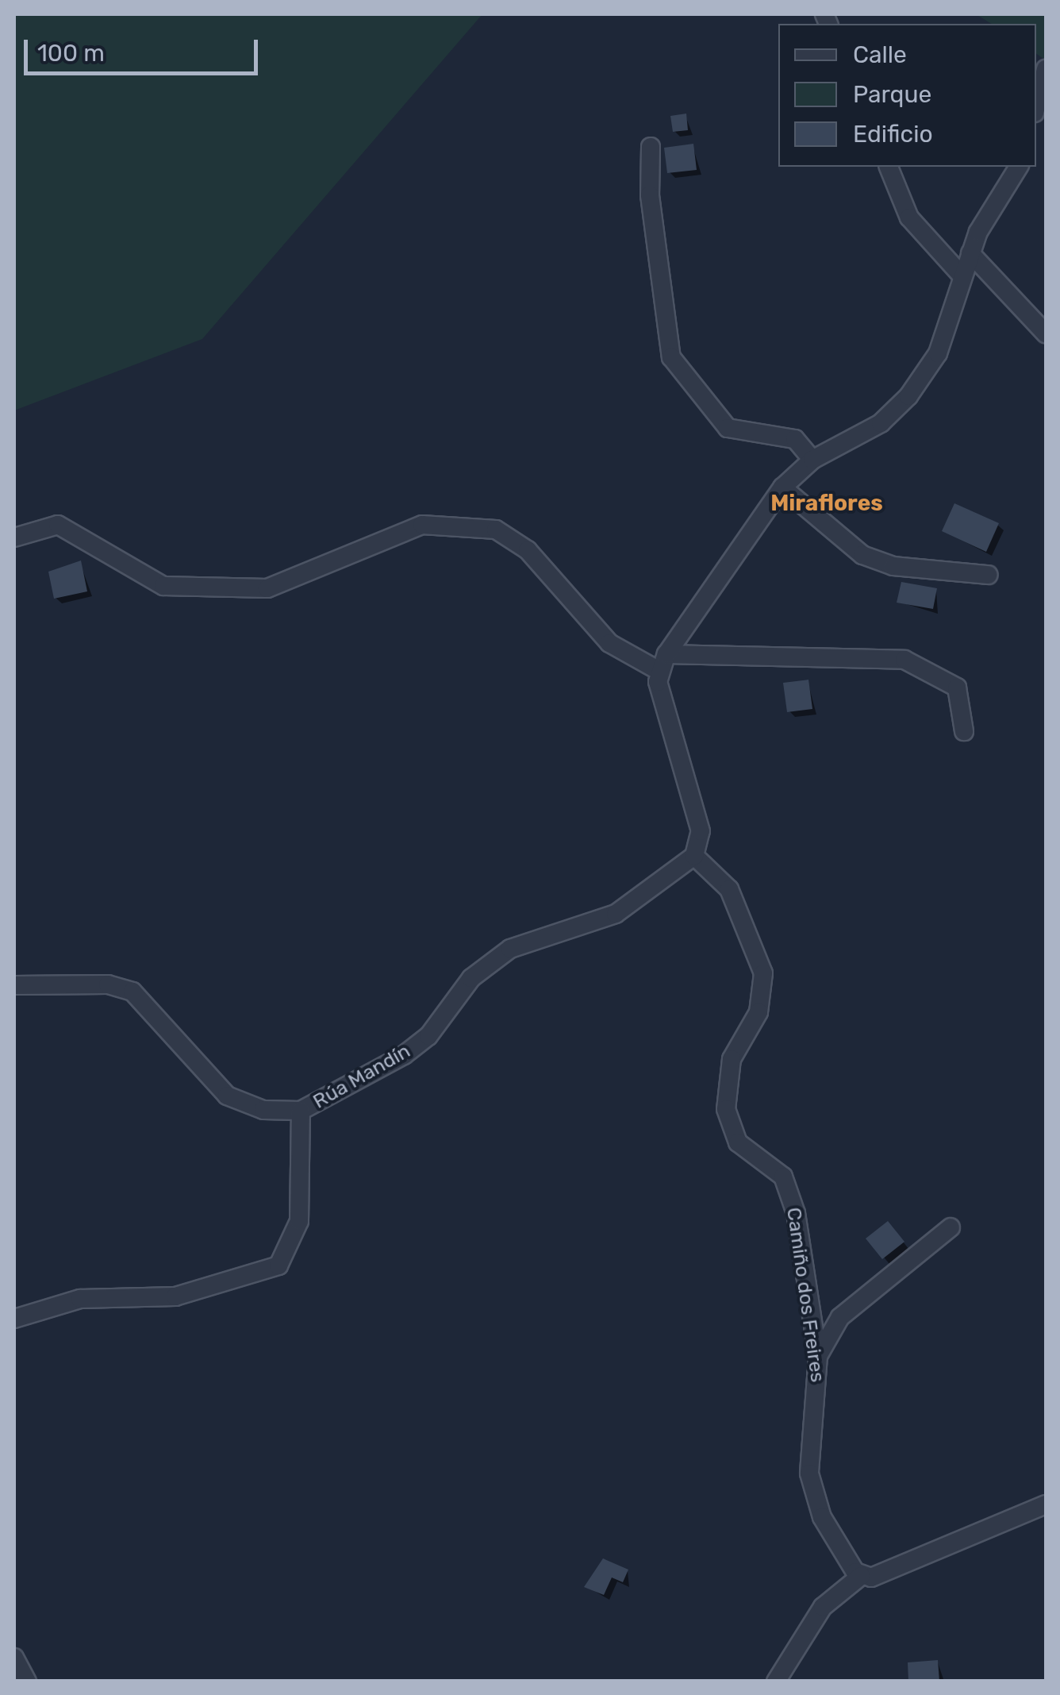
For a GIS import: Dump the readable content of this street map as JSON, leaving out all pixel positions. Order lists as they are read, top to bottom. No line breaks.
{"streets":{"street":["Rúa Mandín","Camiño dos Freires"]},"crossings":[["Rúa Mandín","Camiño dos Freires"]],"districts":["Miraflores"],"legend":["Calle","Parque","Edificio"],"scale_bar":"100 m"}
